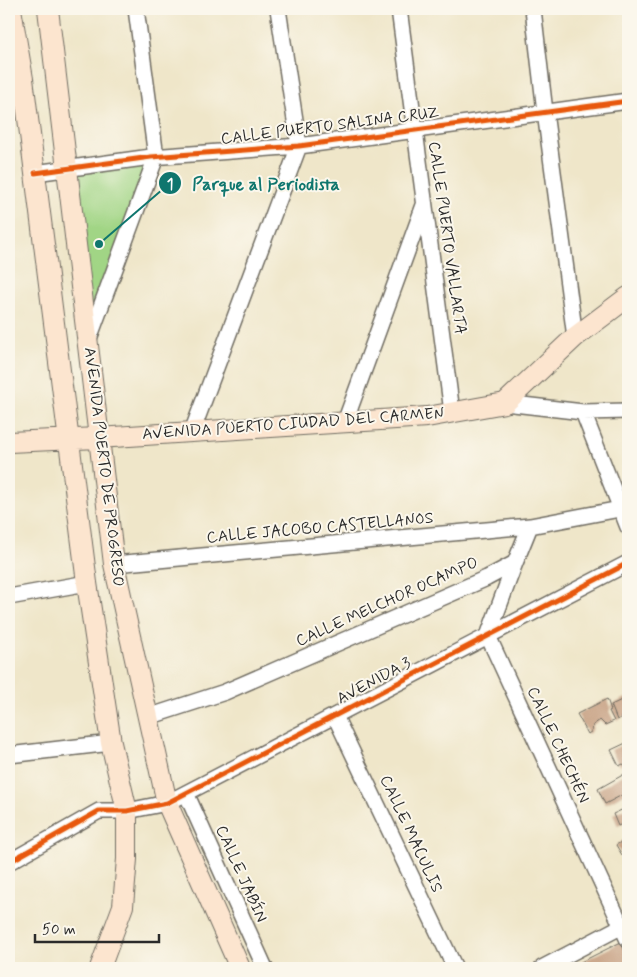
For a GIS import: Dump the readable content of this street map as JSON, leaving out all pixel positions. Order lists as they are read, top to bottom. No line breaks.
{"streets":{"main road":["AVENIDA PUERTO CIUDAD DEL CARMEN","AVENIDA PUERTO DE PROGRESO"],"street":["CALLE PUERTO SALINA CRUZ","CALLE PUERTO VALLARTA","CALLE JACOBO CASTELLANOS","CALLE MELCHOR OCAMPO","AVENIDA 3","CALLE CHECHÉN","CALLE MACULIS","CALLE JABÍN"]},"crossings":[["CALLE PUERTO SALINA CRUZ","CALLE PUERTO VALLARTA"],["CALLE PUERTO SALINA CRUZ","AVENIDA PUERTO DE PROGRESO"],["CALLE PUERTO VALLARTA","AVENIDA PUERTO CIUDAD DEL CARMEN"],["AVENIDA PUERTO CIUDAD DEL CARMEN","AVENIDA PUERTO DE PROGRESO"],["AVENIDA PUERTO DE PROGRESO","CALLE JACOBO CASTELLANOS"],["AVENIDA PUERTO DE PROGRESO","CALLE MELCHOR OCAMPO"],["AVENIDA PUERTO DE PROGRESO","AVENIDA 3"],["AVENIDA 3","CALLE CHECHÉN"],["AVENIDA 3","CALLE MACULIS"],["AVENIDA 3","CALLE JABÍN"]],"places":["Parque al Periodista"],"scale_bar":"50 m"}
